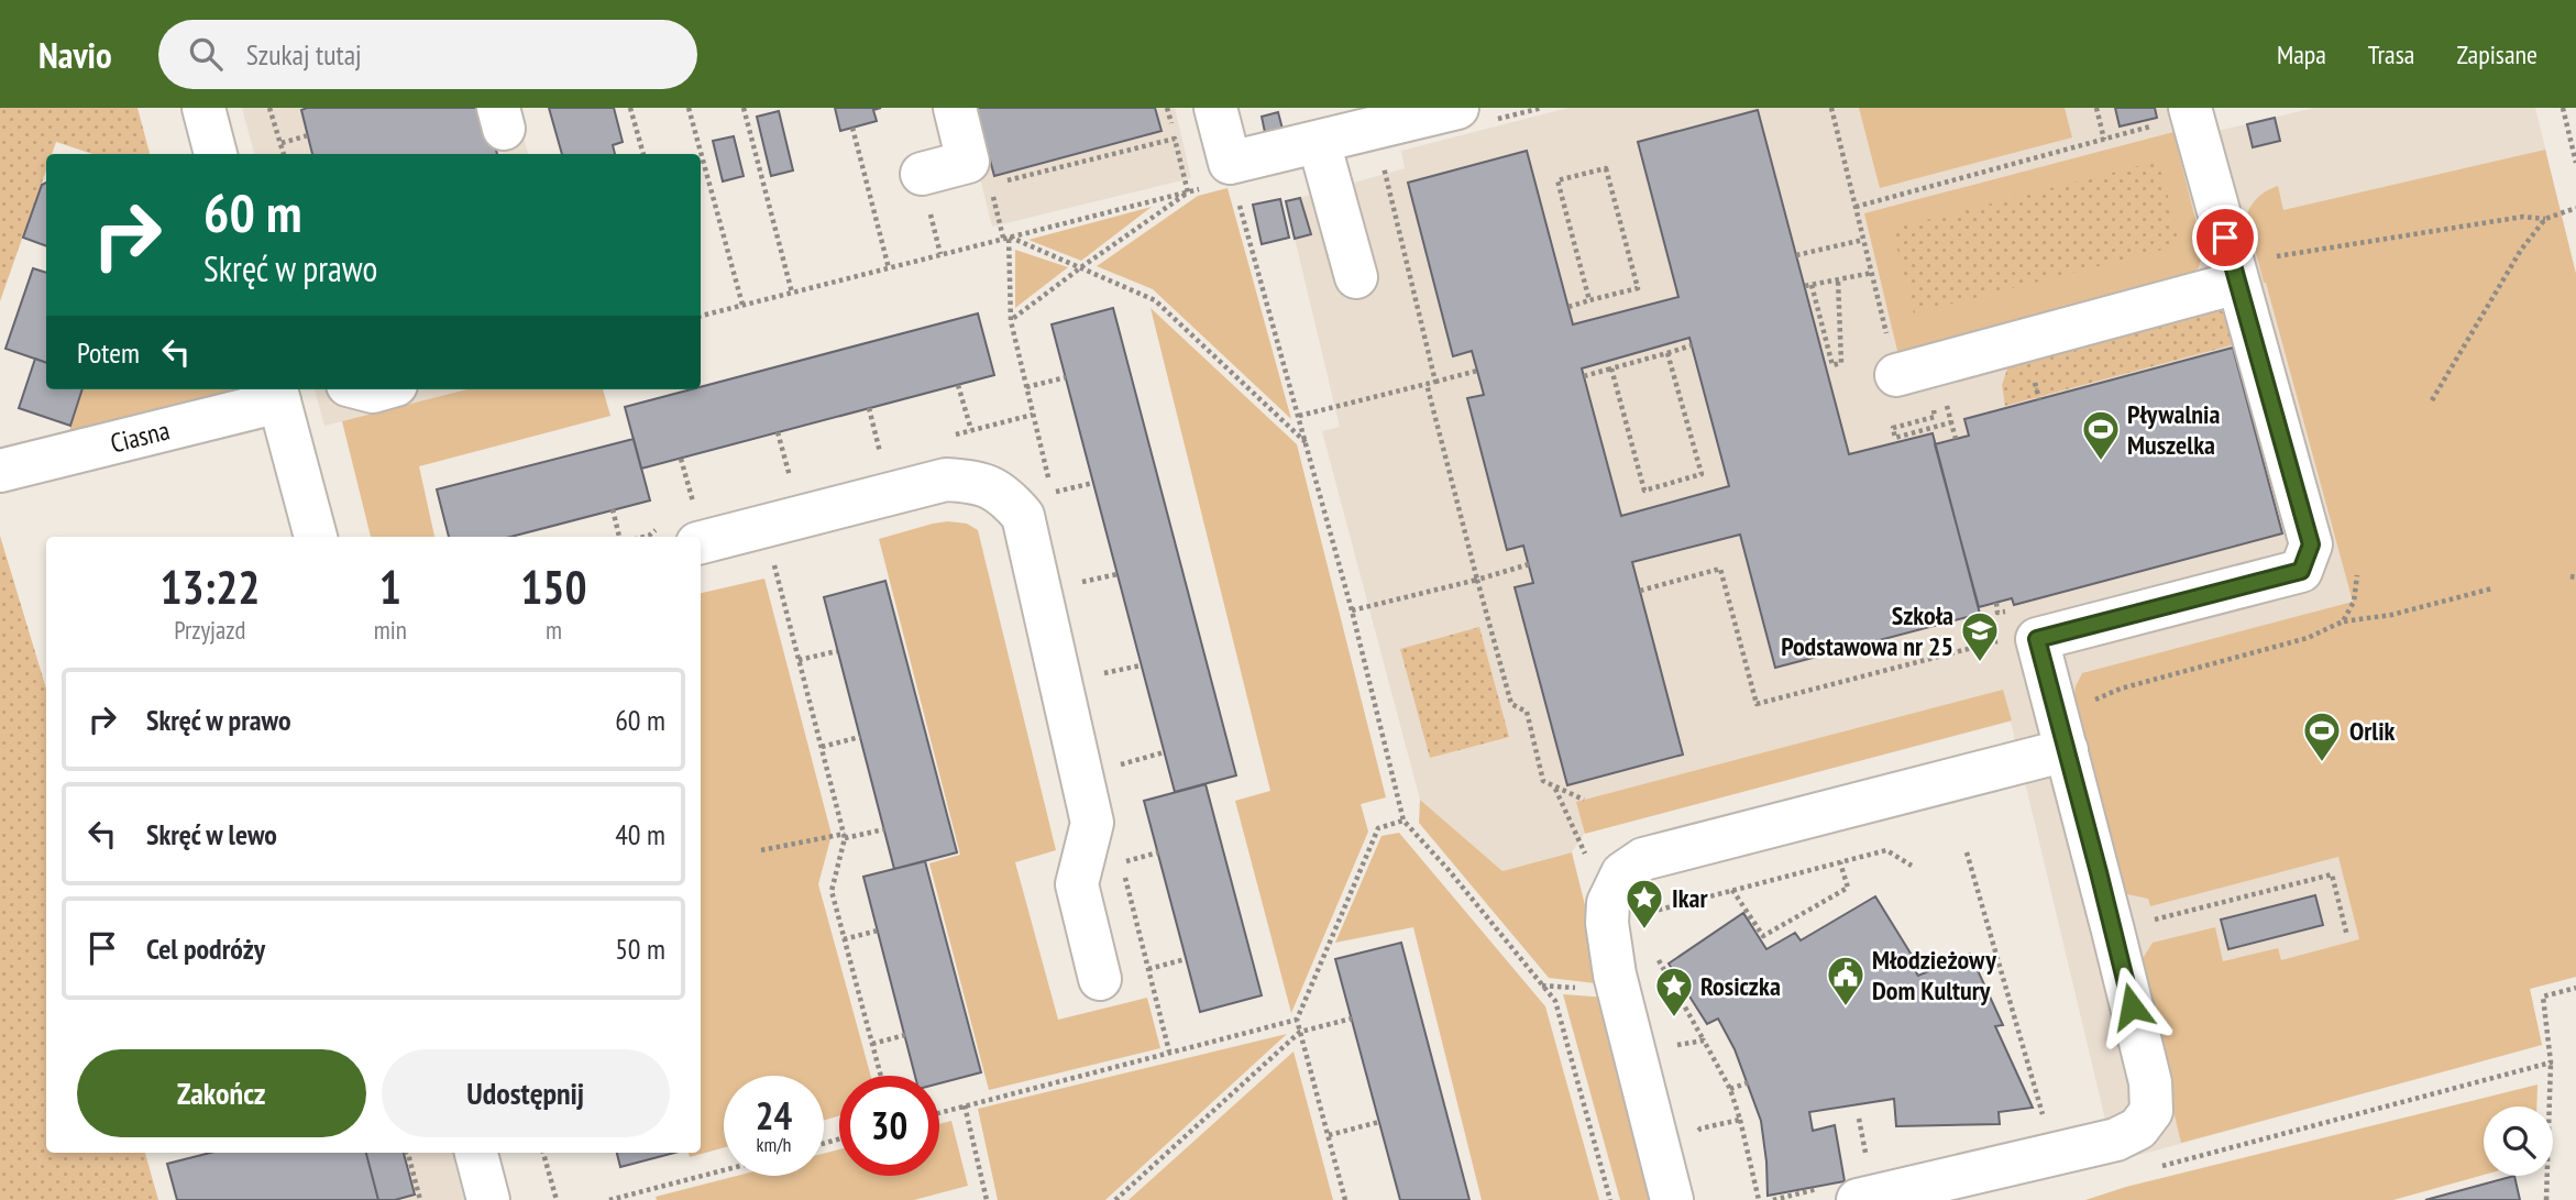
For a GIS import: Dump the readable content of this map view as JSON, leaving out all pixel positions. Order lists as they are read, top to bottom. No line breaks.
{"streets":{"street":["Ciasna"]},"places":{"sports":["Pływalnia Muszelka","Orlik"],"school or university":["Szkoła Podstawowa nr 25"],"place":["Ikar","Rosiczka"],"public building":["Młodzieżowy Dom Kultury"]},"page":{"header":"Navio","search":"Szukaj tutaj","nav":["Mapa","Trasa","Zapisane"],"turn":["60 m","Skręć w prawo"],"then":"Potem","eta":["13:22","Przyjazd","1","min","150","m"],"list":[{"name":"Skręć w prawo","value":"60 m"},{"name":"Skręć w lewo","value":"40 m"},{"name":"Cel podróży","value":"50 m"}],"buttons":["Zakończ","Udostępnij"],"speed":"24 km/h","limit":"30"}}
